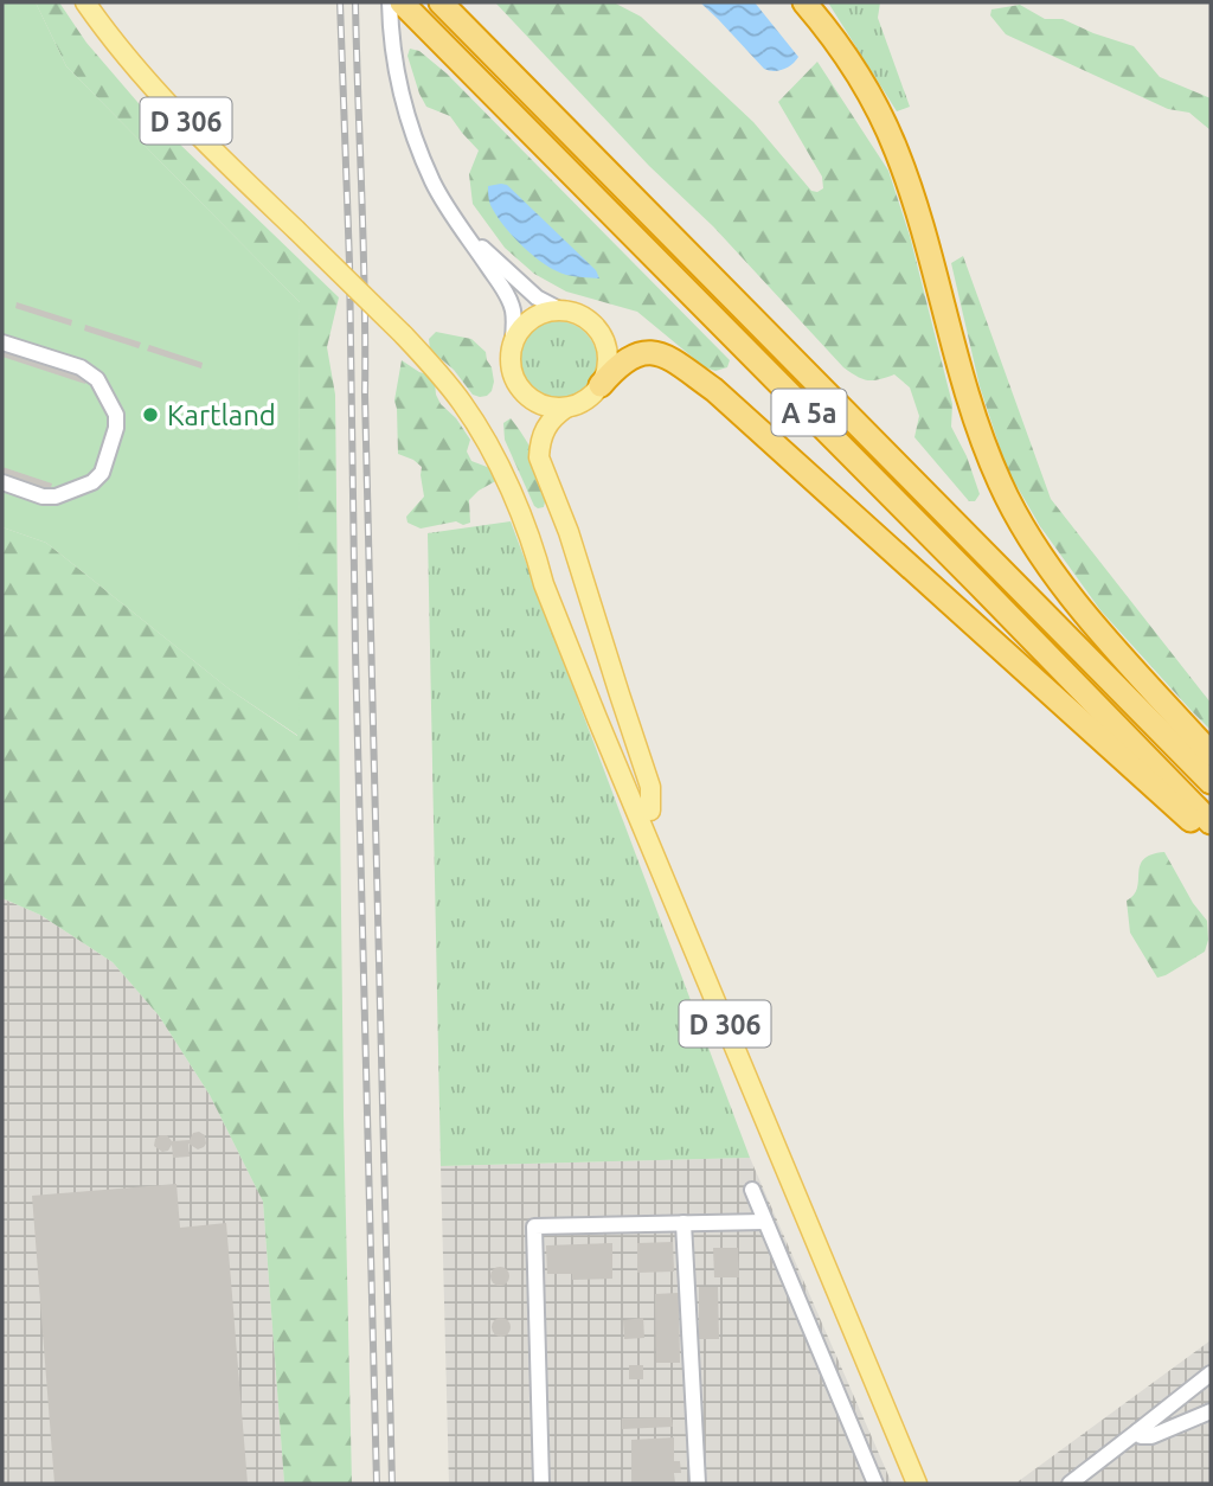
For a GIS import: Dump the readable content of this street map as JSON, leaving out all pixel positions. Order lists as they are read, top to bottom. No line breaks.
{"streets":{"highway":["A 5a"],"main road":["D 306"]},"places":["Kartland"]}
